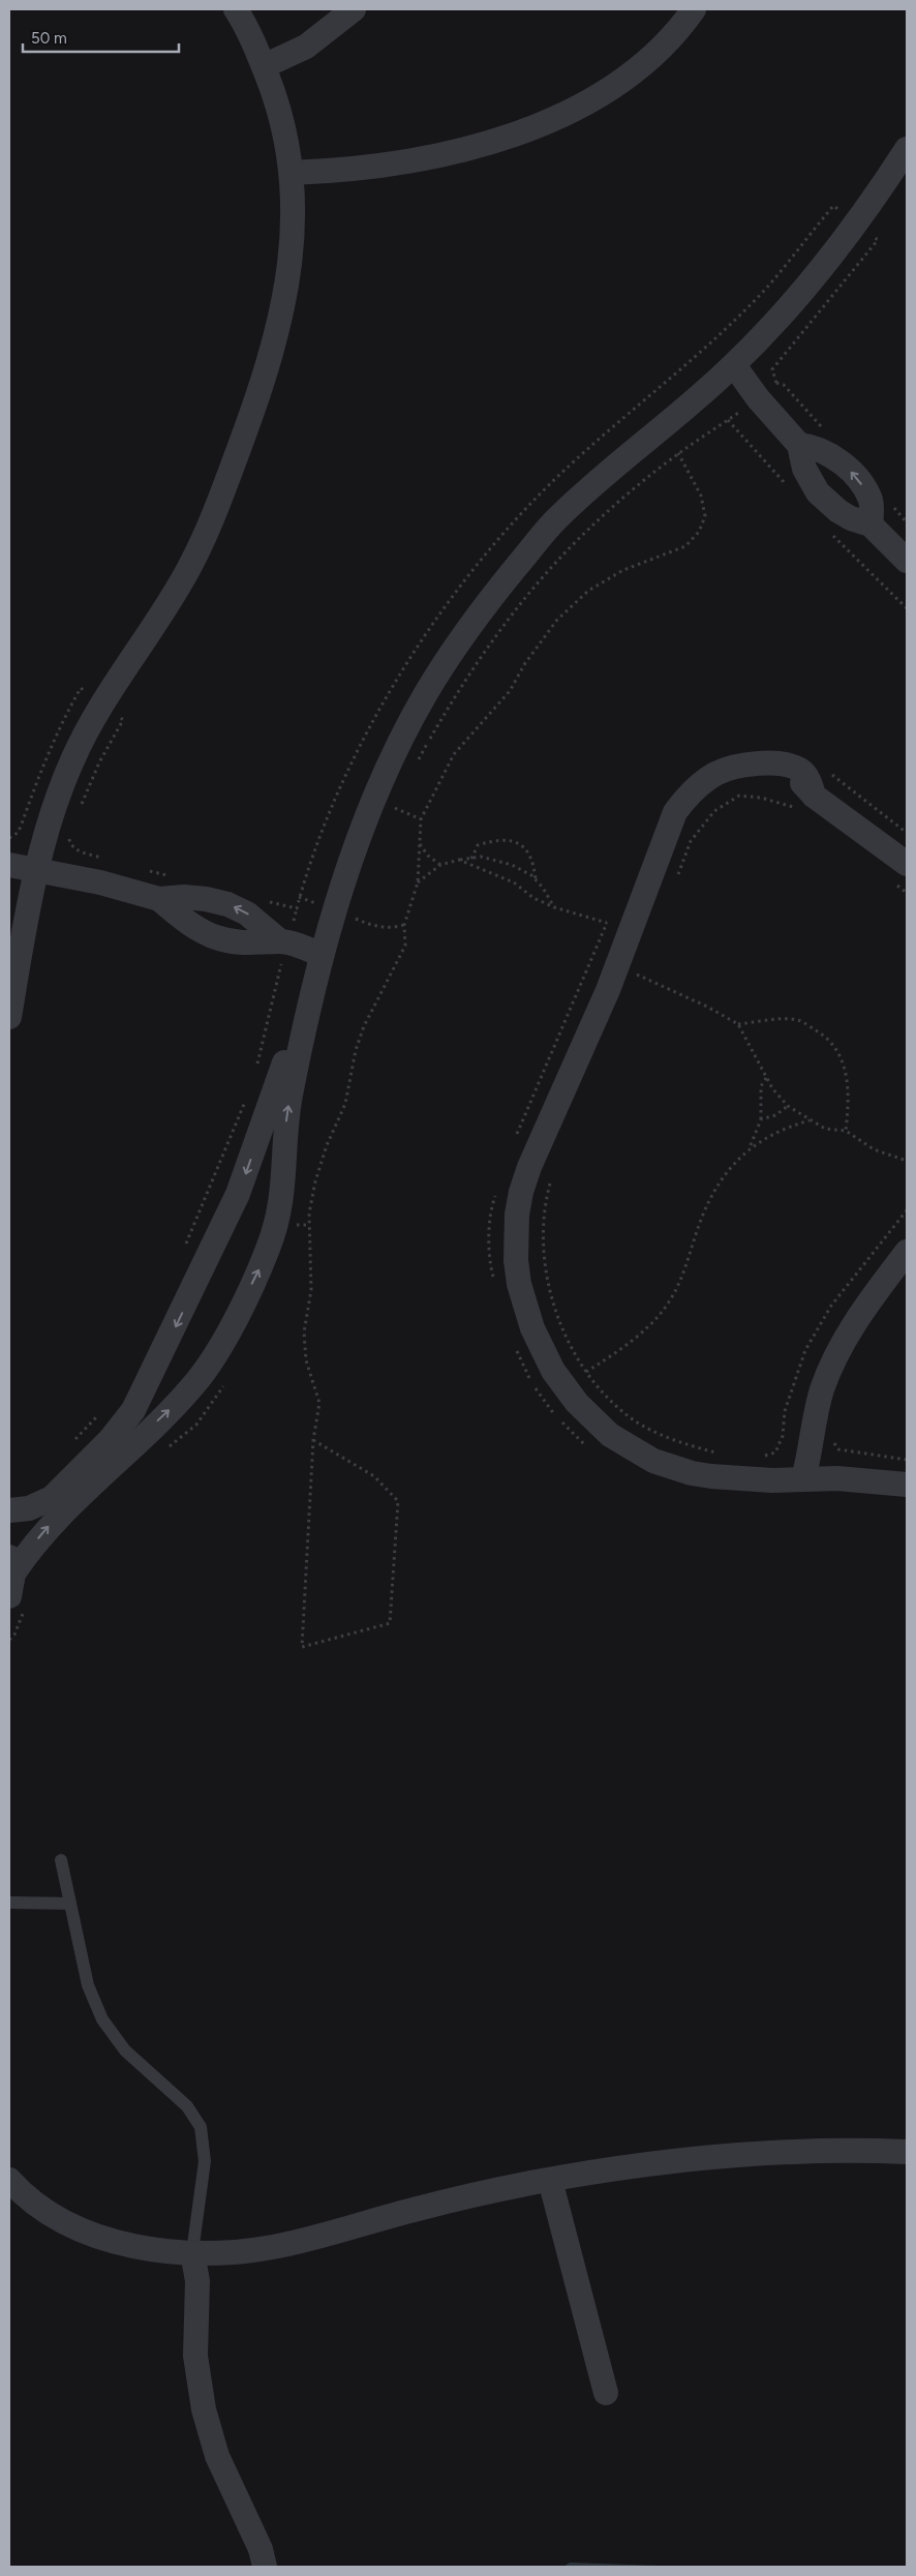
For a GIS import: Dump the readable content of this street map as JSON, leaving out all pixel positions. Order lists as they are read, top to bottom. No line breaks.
{"scale_bar":"50 m"}
